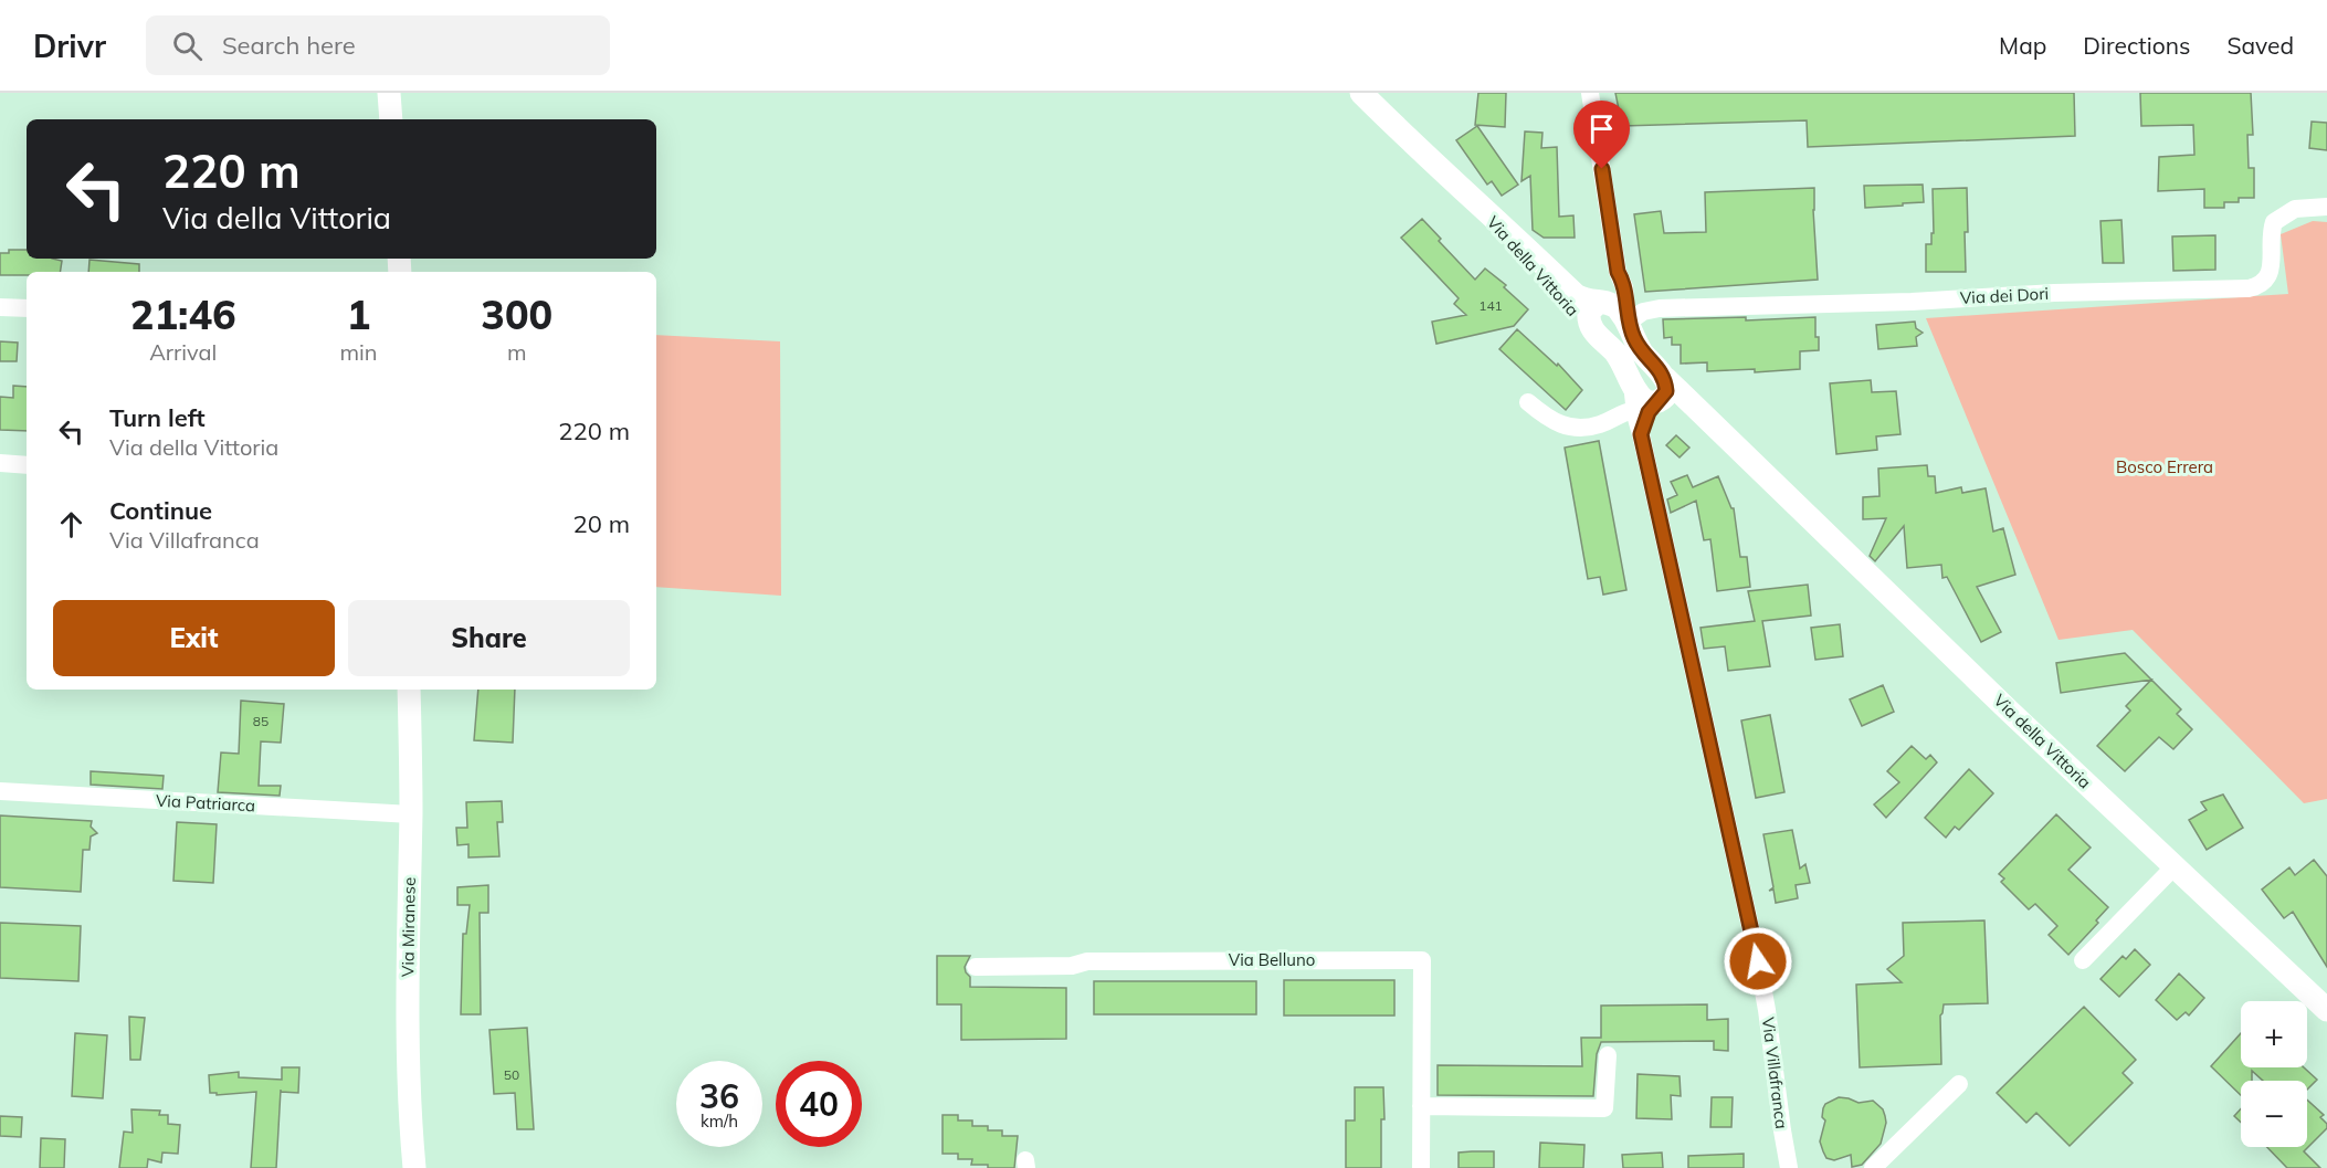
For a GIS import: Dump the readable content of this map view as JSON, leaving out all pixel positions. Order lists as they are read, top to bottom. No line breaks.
{"streets":{"main road":["Via della Vittoria","Via Miranese"],"street":["Via dei Dori","Via Patriarca","Via Belluno","Via Villafranca"]},"crossings":[["Via della Vittoria","Via dei Dori"],["Via della Vittoria","Via Villafranca"],["Via Patriarca","Via Miranese"]],"parks":["Bosco Errera"],"house_numbers":["141","85","50"],"page":{"header":"Drivr","search":"Search here","nav":["Map","Directions","Saved"],"turn":["220 m","Via della Vittoria"],"eta":["21:46","Arrival","1","min","300","m"],"list":[{"name":"Turn left","note":"Via della Vittoria","value":"220 m"},{"name":"Continue","note":"Via Villafranca","value":"20 m"}],"buttons":["Exit","Share"],"map_buttons":["+","−"],"speed":"36 km/h","limit":"40"}}
